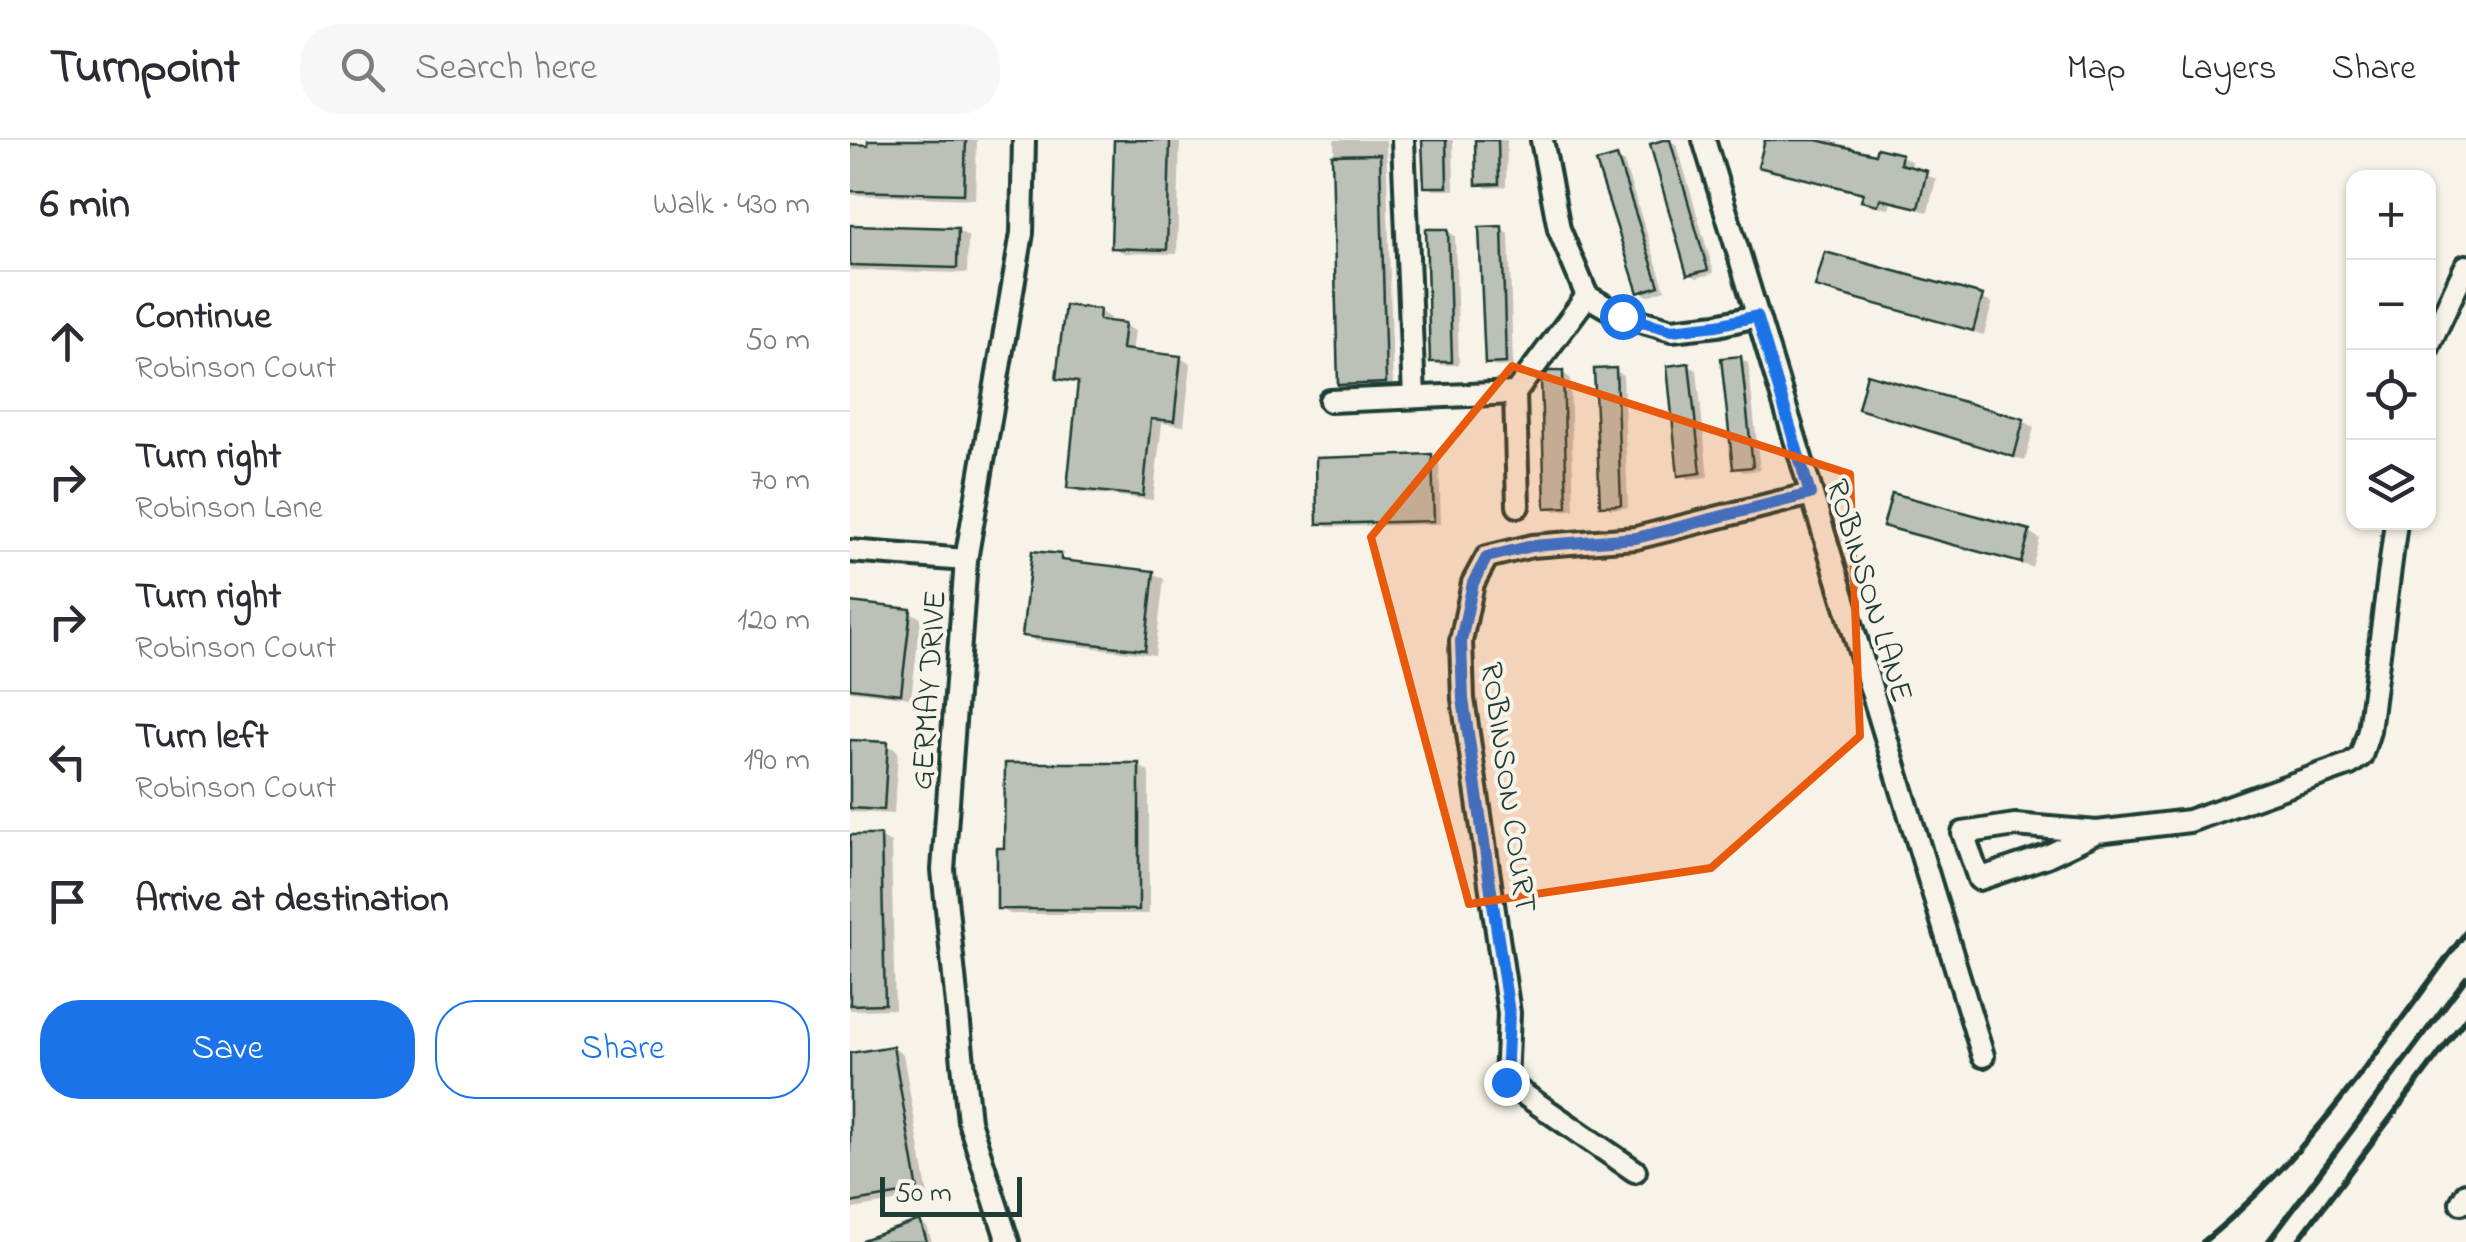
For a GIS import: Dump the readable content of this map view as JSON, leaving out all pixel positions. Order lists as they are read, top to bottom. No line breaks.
{"streets":{"street":["ROBINSON LANE","GERMAY DRIVE","ROBINSON COURT"]},"crossings":[["ROBINSON LANE","ROBINSON COURT"]],"scale_bar":"50 m","page":{"header":"Turnpoint","search":"Search here","nav":["Map","Layers","Share"],"heading":["6 min","Walk · 430 m"],"map_buttons":["+","−"],"list":[["Continue","Robinson Court","50 m"],["Turn right","Robinson Lane","70 m"],["Turn right","Robinson Court","120 m"],["Turn left","Robinson Court","190 m"],"Arrive at destination"],"buttons":["Save","Share"],"scale":"50 m"}}
